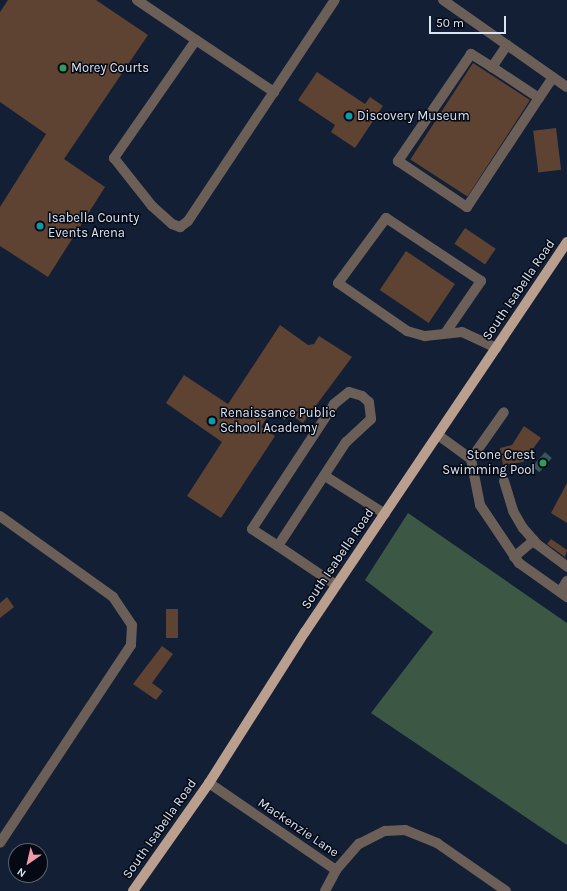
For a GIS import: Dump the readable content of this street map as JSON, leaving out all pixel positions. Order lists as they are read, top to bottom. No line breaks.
{"streets":{"main road":["South Isabella Road"],"street":["Mackenzie Lane"]},"crossings":[["South Isabella Road","Mackenzie Lane"]],"places":["Morey Courts","Discovery Museum","Isabella County Events Arena","Renaissance Public School Academy","Stone Crest Swimming Pool"],"scale_bar":"50 m","north":"bottom left"}
